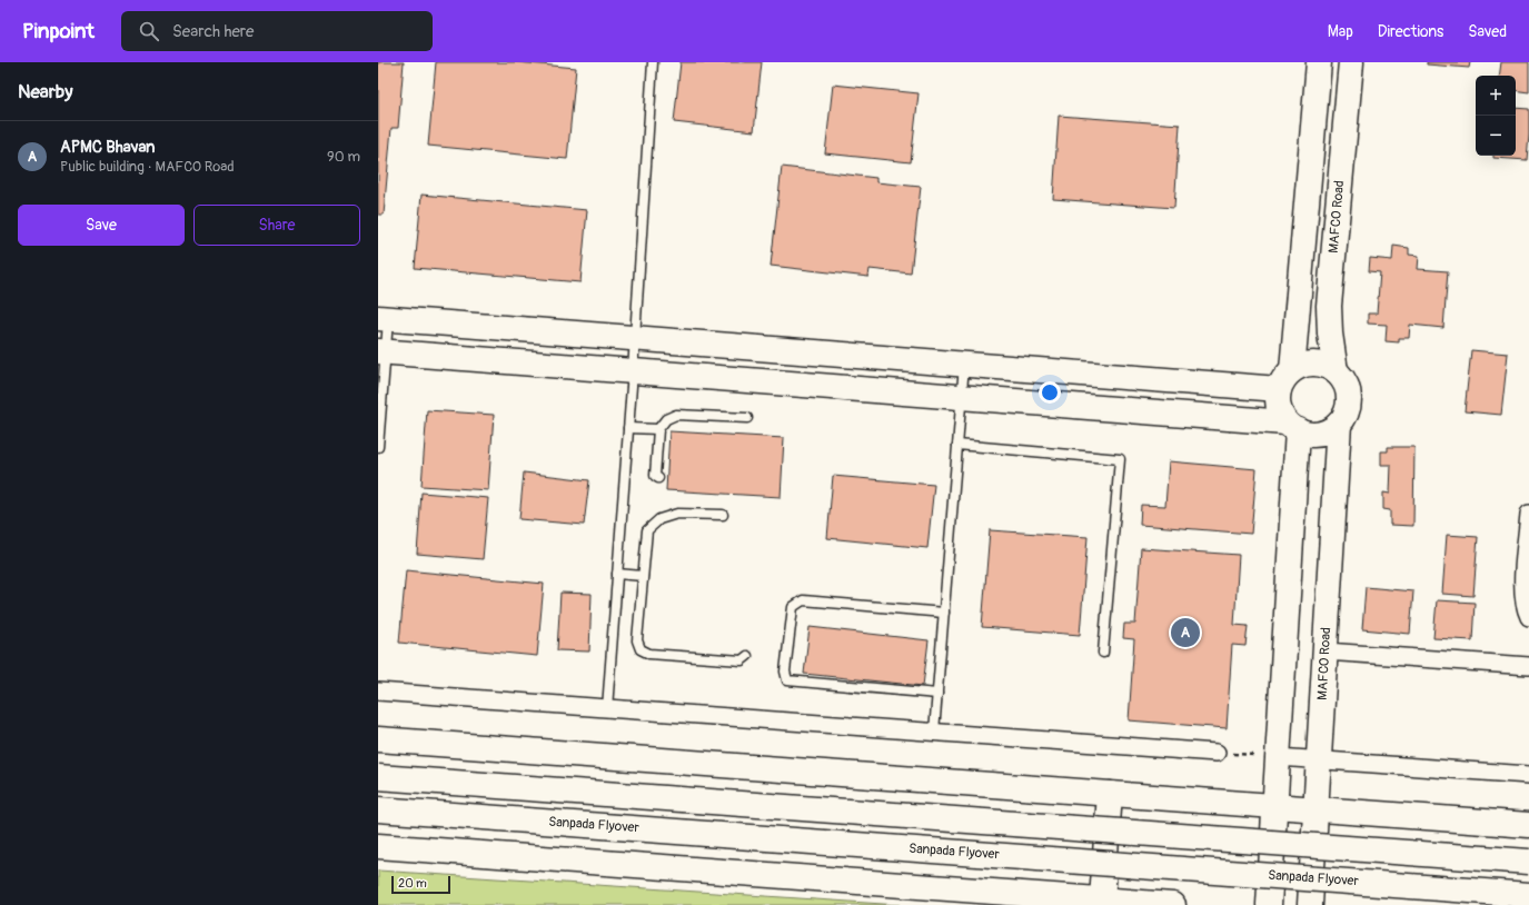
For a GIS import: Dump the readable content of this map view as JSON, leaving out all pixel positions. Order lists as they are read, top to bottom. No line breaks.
{"streets":{"main road":["MAFCO Road","Sanpada Flyover"]},"scale_bar":"20 m","page":{"header":"Pinpoint","search":"Search here","nav":["Map","Directions","Saved"],"heading":"Nearby","map_buttons":["+","−"],"list":[{"mark":"A","name":"APMC Bhavan","note":"Public building · MAFCO Road","value":"90 m"}],"buttons":["Save","Share"],"pins":"A","scale":"20 m"}}
